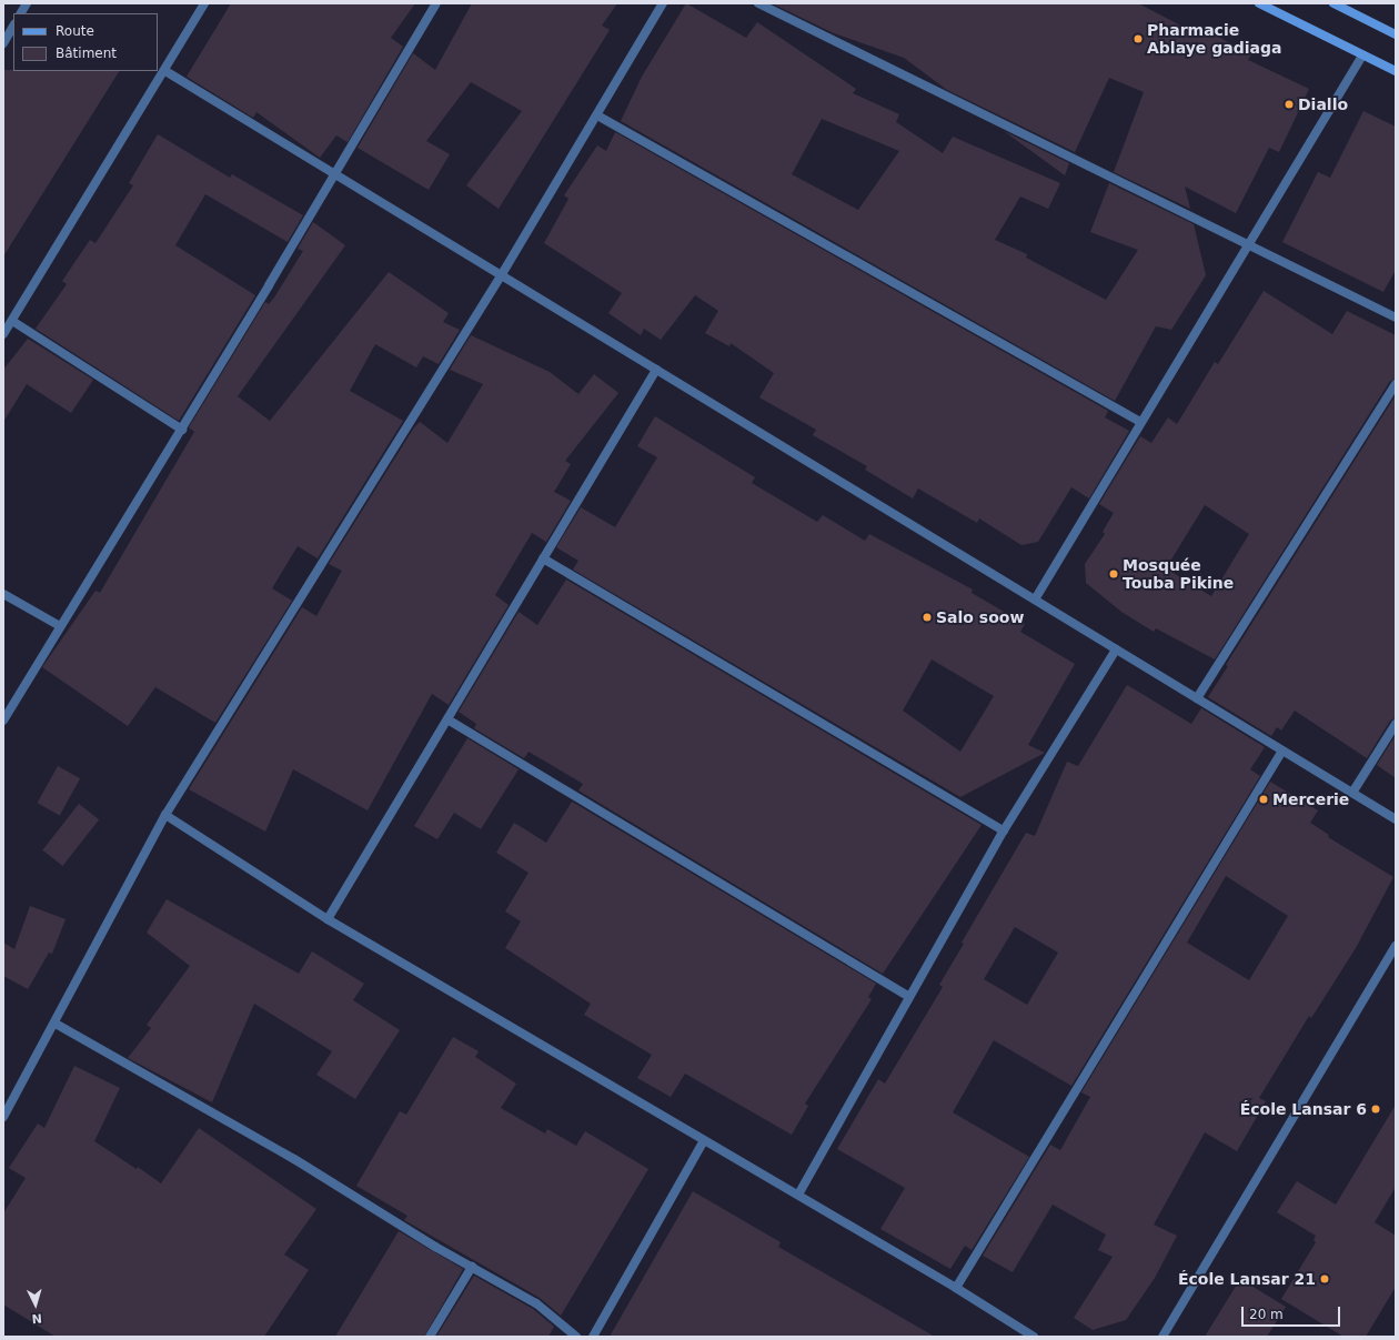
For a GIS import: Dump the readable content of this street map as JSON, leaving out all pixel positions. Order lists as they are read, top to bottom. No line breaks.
{"places":["Pharmacie Ablaye gadiaga","Diallo","Mosquée Touba Pikine","Salo soow","Mercerie","École Lansar 6","École Lansar 21"],"legend":["Route","Bâtiment"],"scale_bar":"20 m","north":"bottom"}
